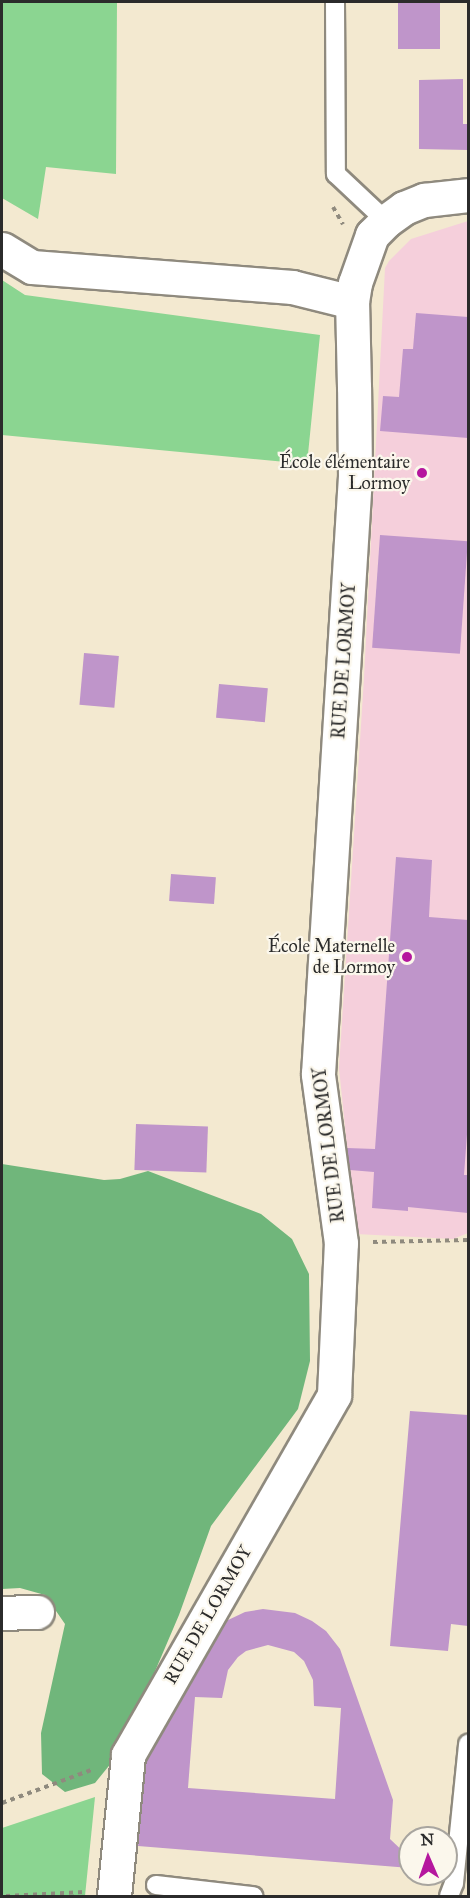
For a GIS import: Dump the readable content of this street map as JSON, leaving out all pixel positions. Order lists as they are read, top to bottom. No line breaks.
{"streets":{"street":["RUE DE LORMOY"]},"places":["École élémentaire Lormoy","École Maternelle de Lormoy"],"north":"top"}
